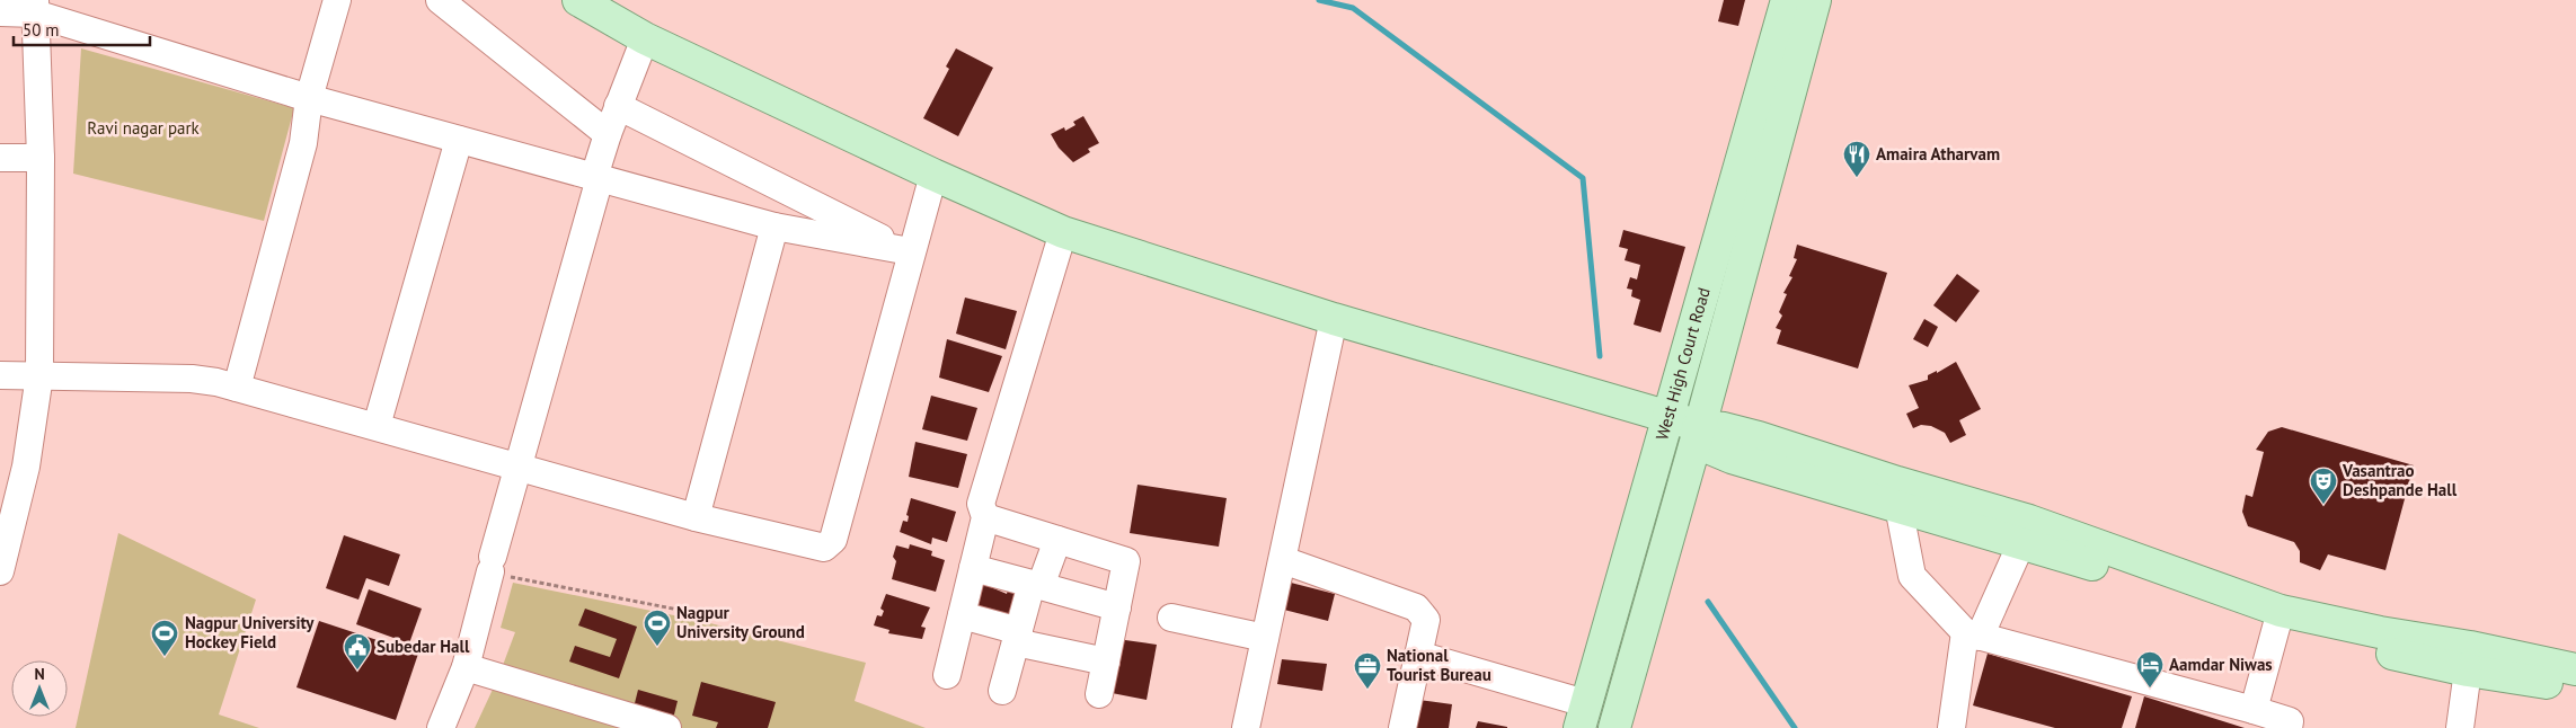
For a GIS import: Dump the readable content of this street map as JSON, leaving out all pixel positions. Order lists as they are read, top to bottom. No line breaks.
{"streets":{"main road":["West High Court Road"]},"parks":["Ravi nagar park"],"places":{"restaurant":["Amaira Atharvam"],"theatre":["Vasantrao Deshpande Hall"],"sports":["Nagpur University Ground","Nagpur University Hockey Field"],"public building":["Subedar Hall"],"hotel":["Aamdar Niwas"],"office":["National Tourist Bureau"]},"scale_bar":"50 m","north":"top"}
